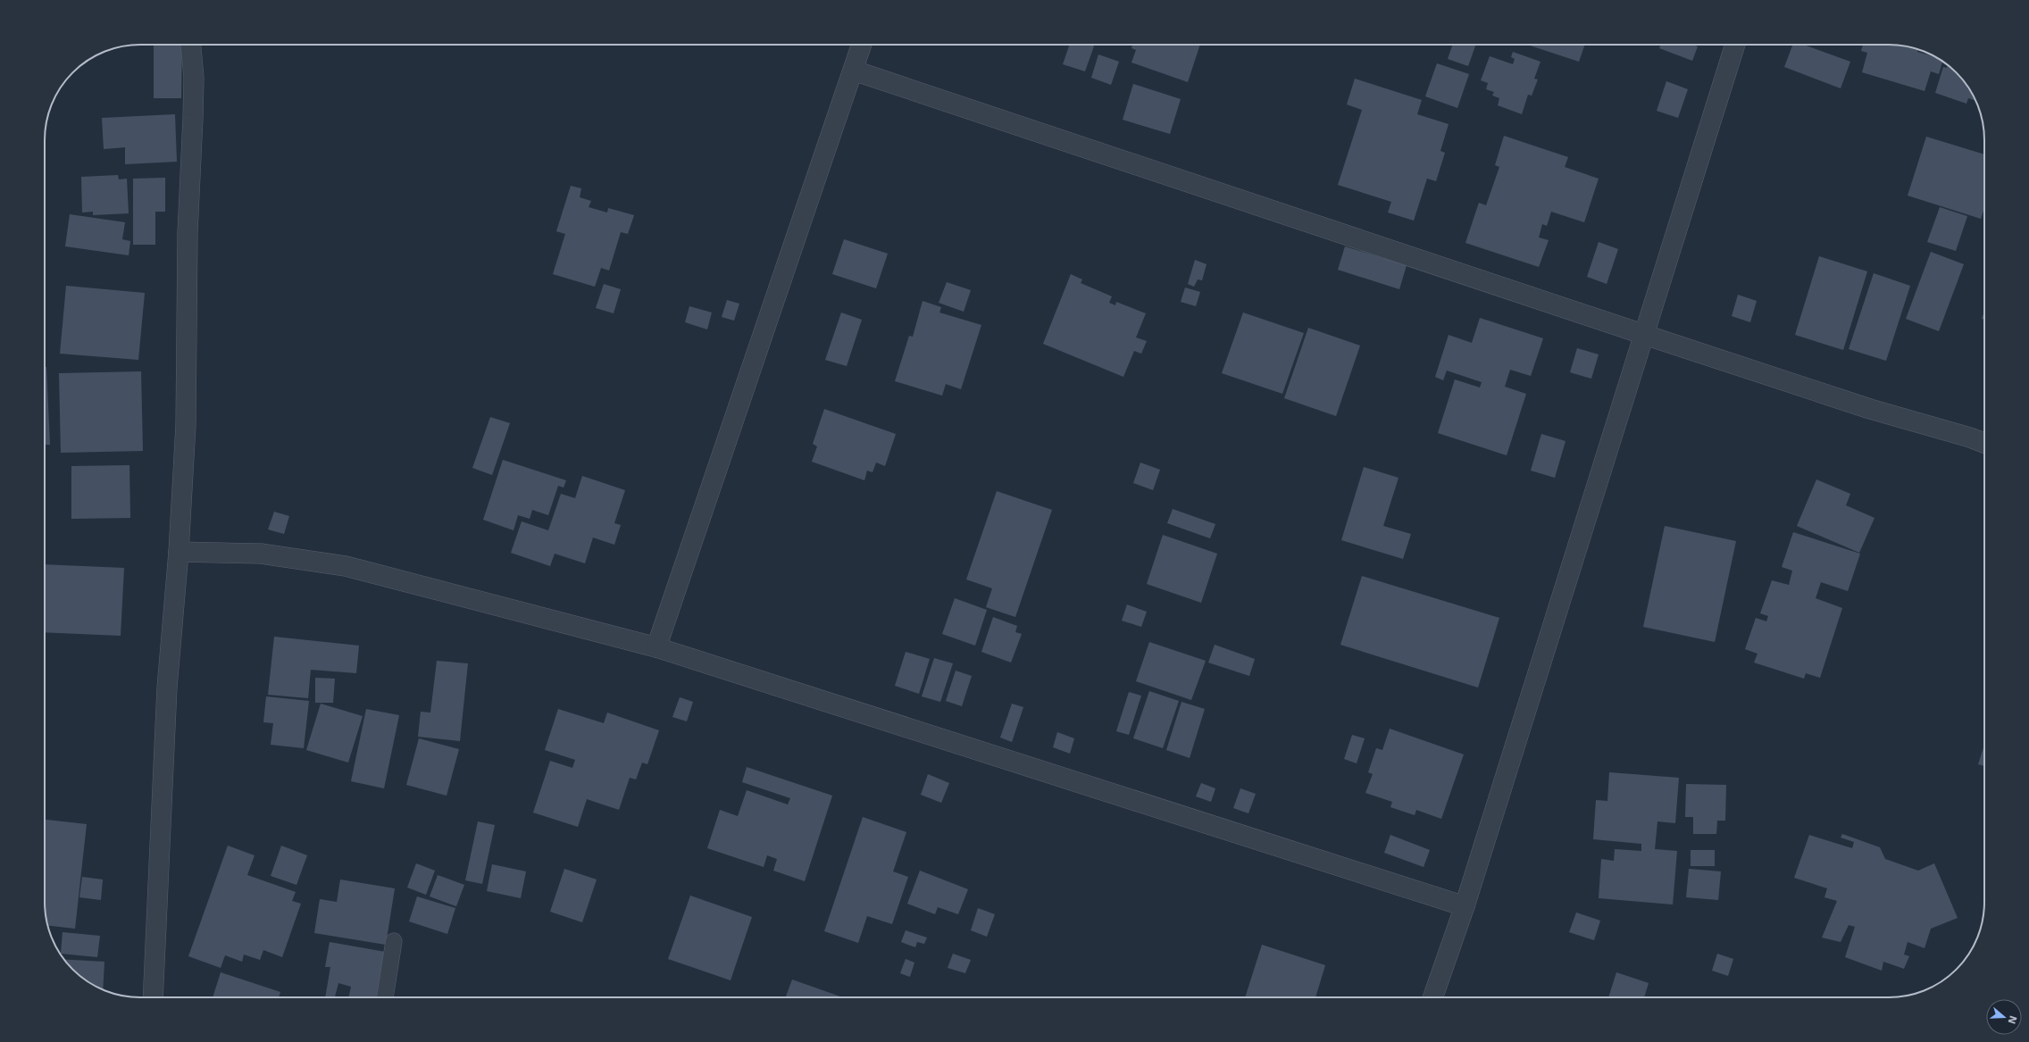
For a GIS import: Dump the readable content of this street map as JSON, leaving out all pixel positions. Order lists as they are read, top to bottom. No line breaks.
{"north":"right"}
